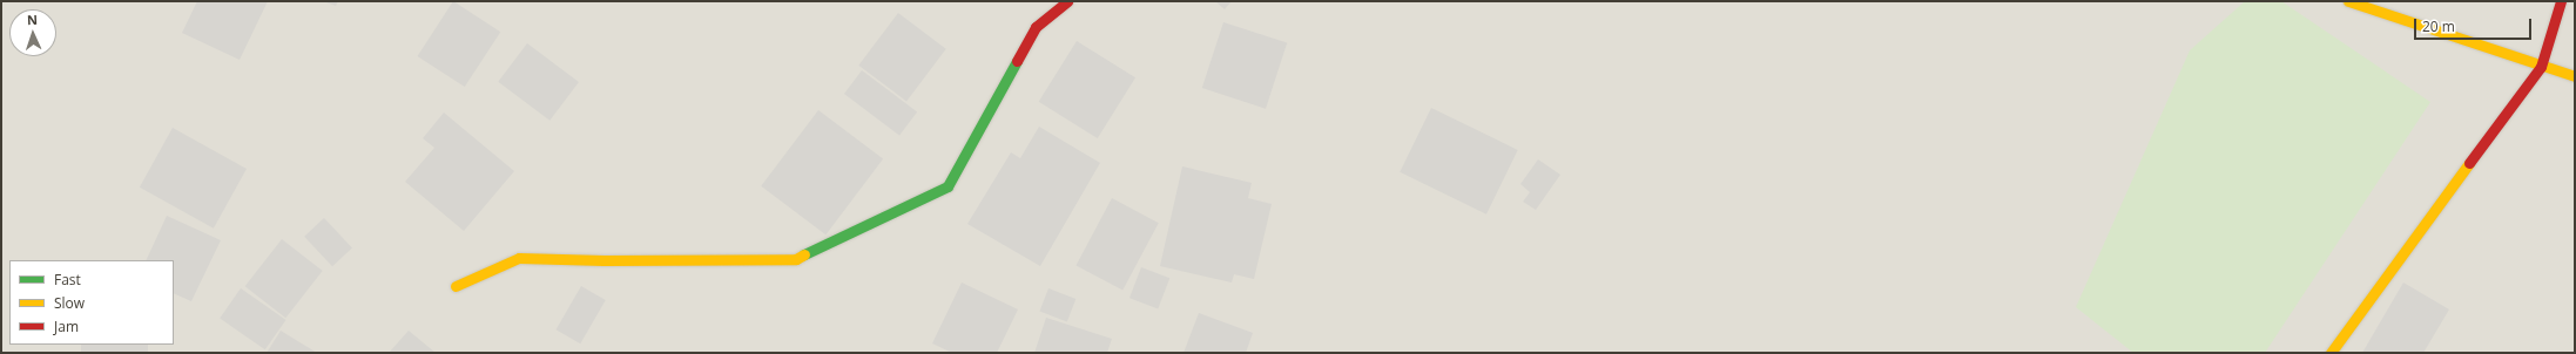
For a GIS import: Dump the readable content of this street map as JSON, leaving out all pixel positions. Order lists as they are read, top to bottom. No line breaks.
{"legend":["Fast","Slow","Jam"],"scale_bar":"20 m","north":"top"}
